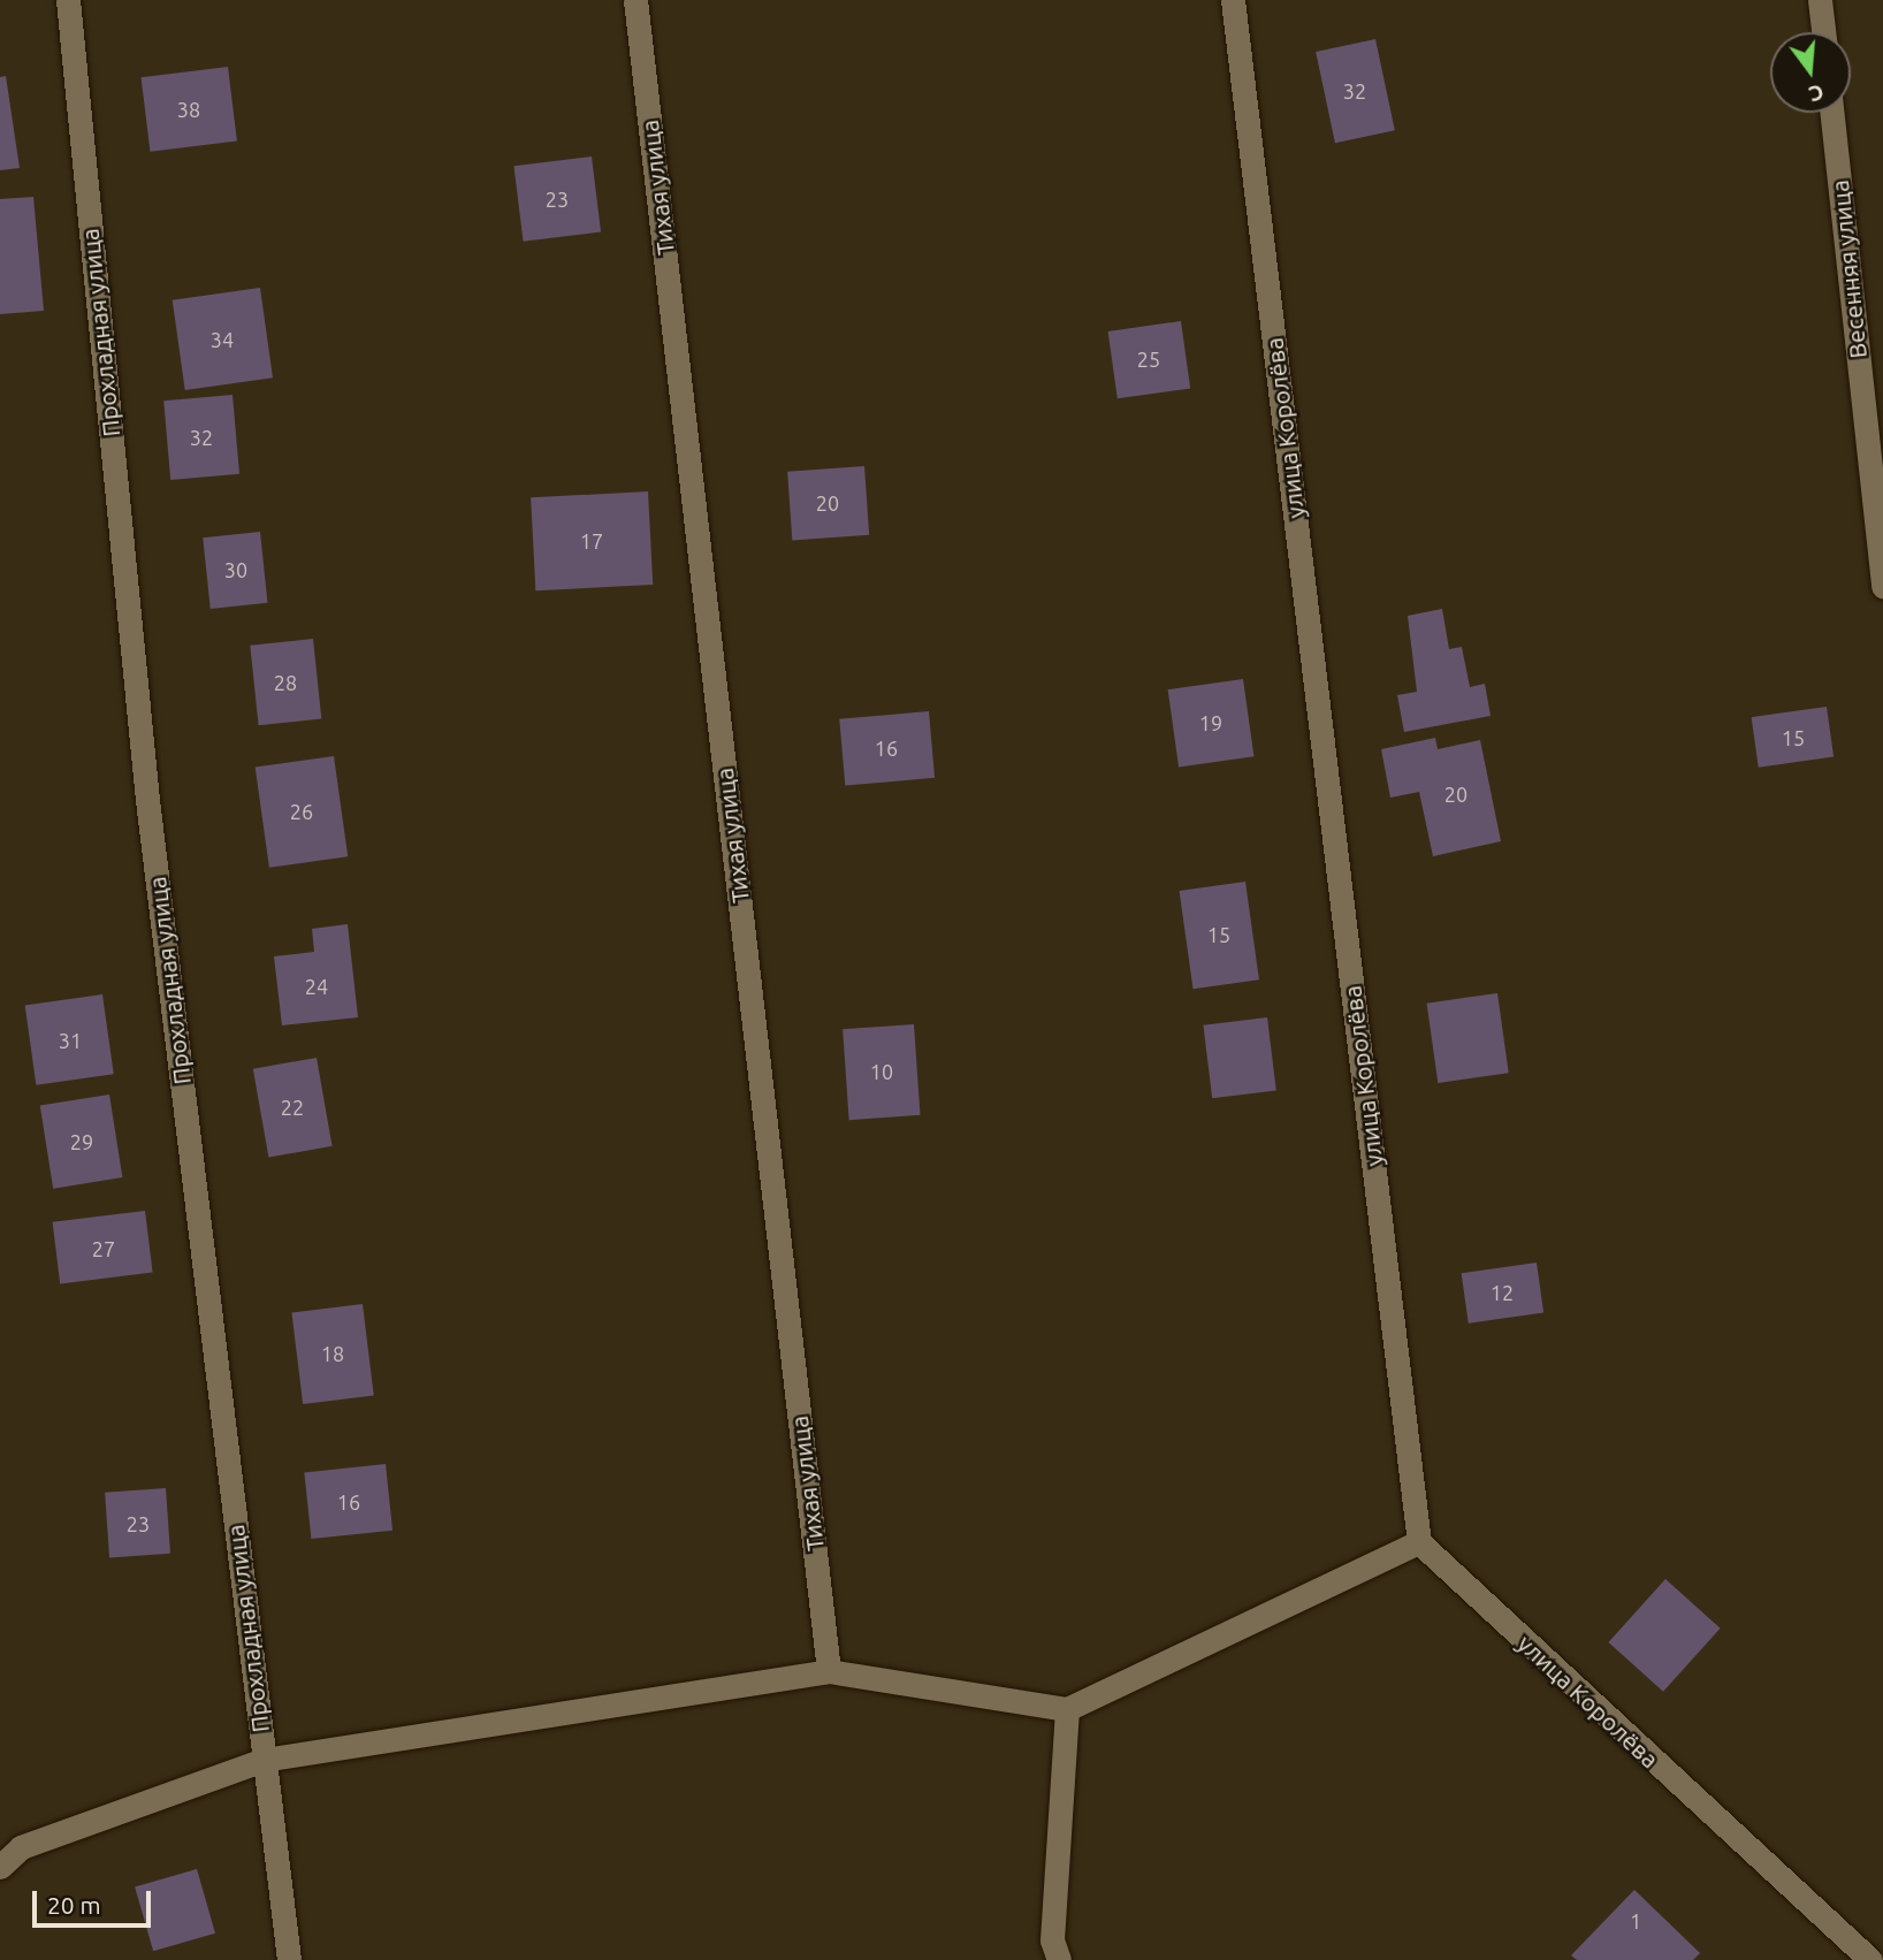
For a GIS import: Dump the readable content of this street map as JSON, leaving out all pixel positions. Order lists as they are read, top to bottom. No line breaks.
{"streets":{"street":["Тихая улица","Весенняя улица","Прохладная улица","улица Королёва"]},"house_numbers":["32","38","23","34","25","32","20","17","30","28","19","15","16","20","26","15","24","31","10","22","29","27","12","18","16","23","1"],"scale_bar":"20 m","north":"bottom"}
